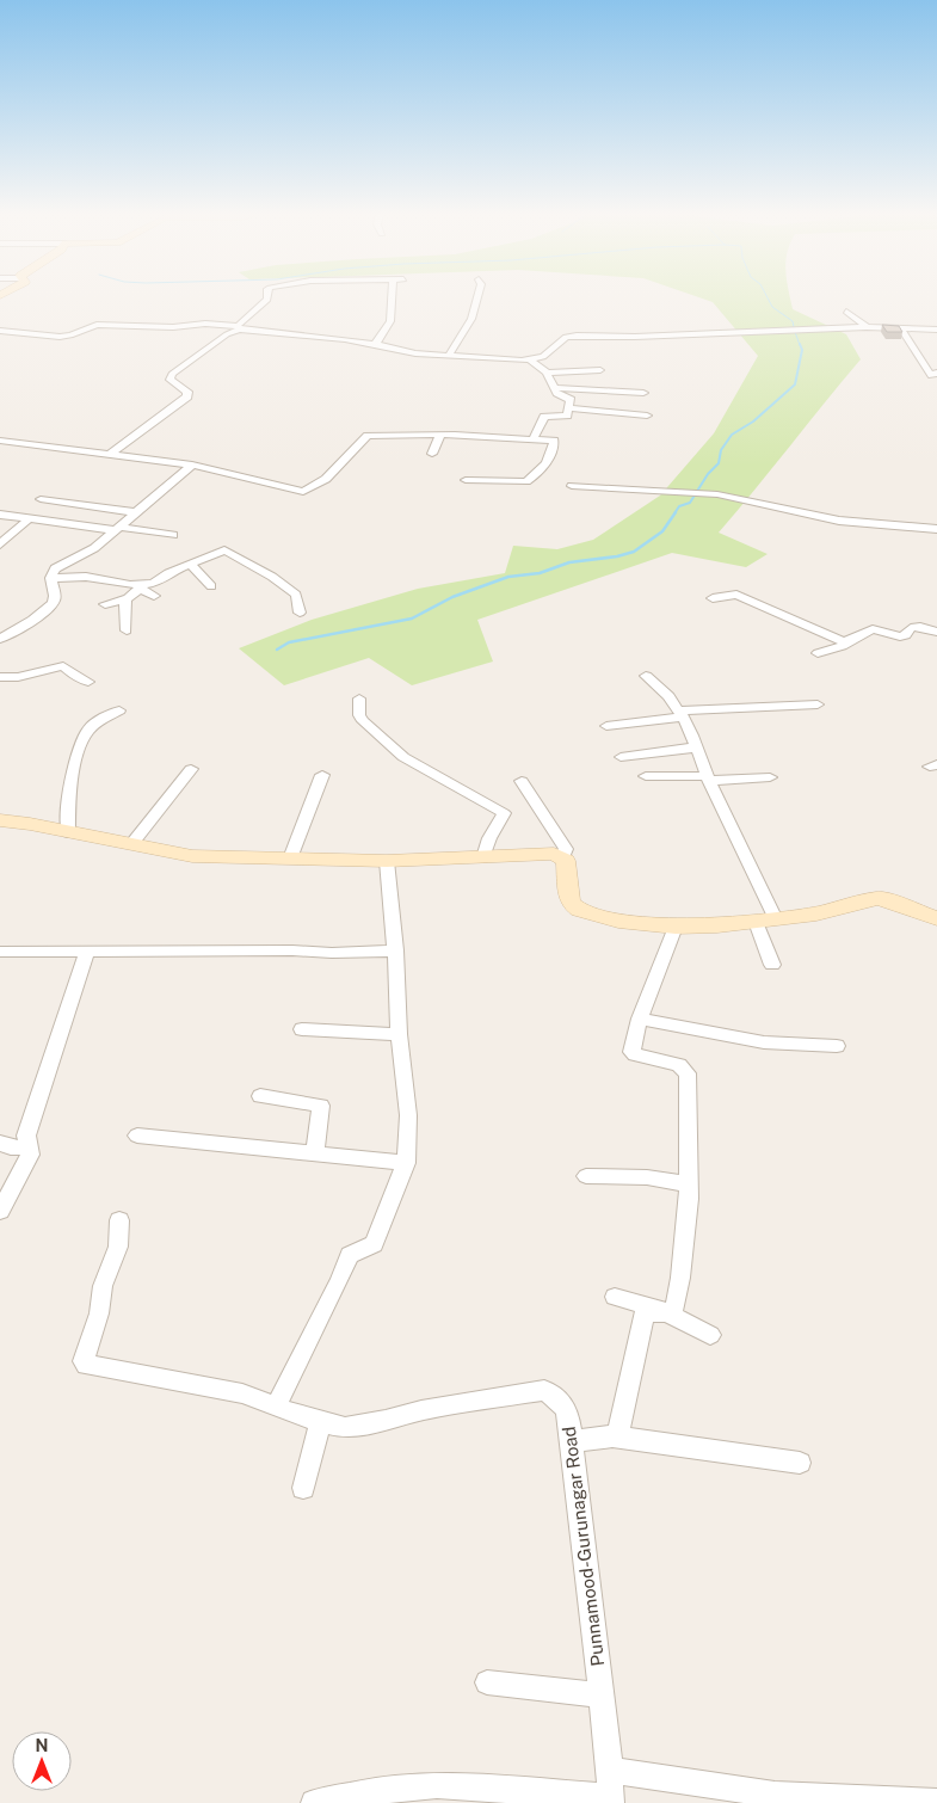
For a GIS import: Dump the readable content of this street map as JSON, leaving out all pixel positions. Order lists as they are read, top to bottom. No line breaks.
{"streets":{"street":["Punnamood-Gurunagar Road"]},"north":"top"}
